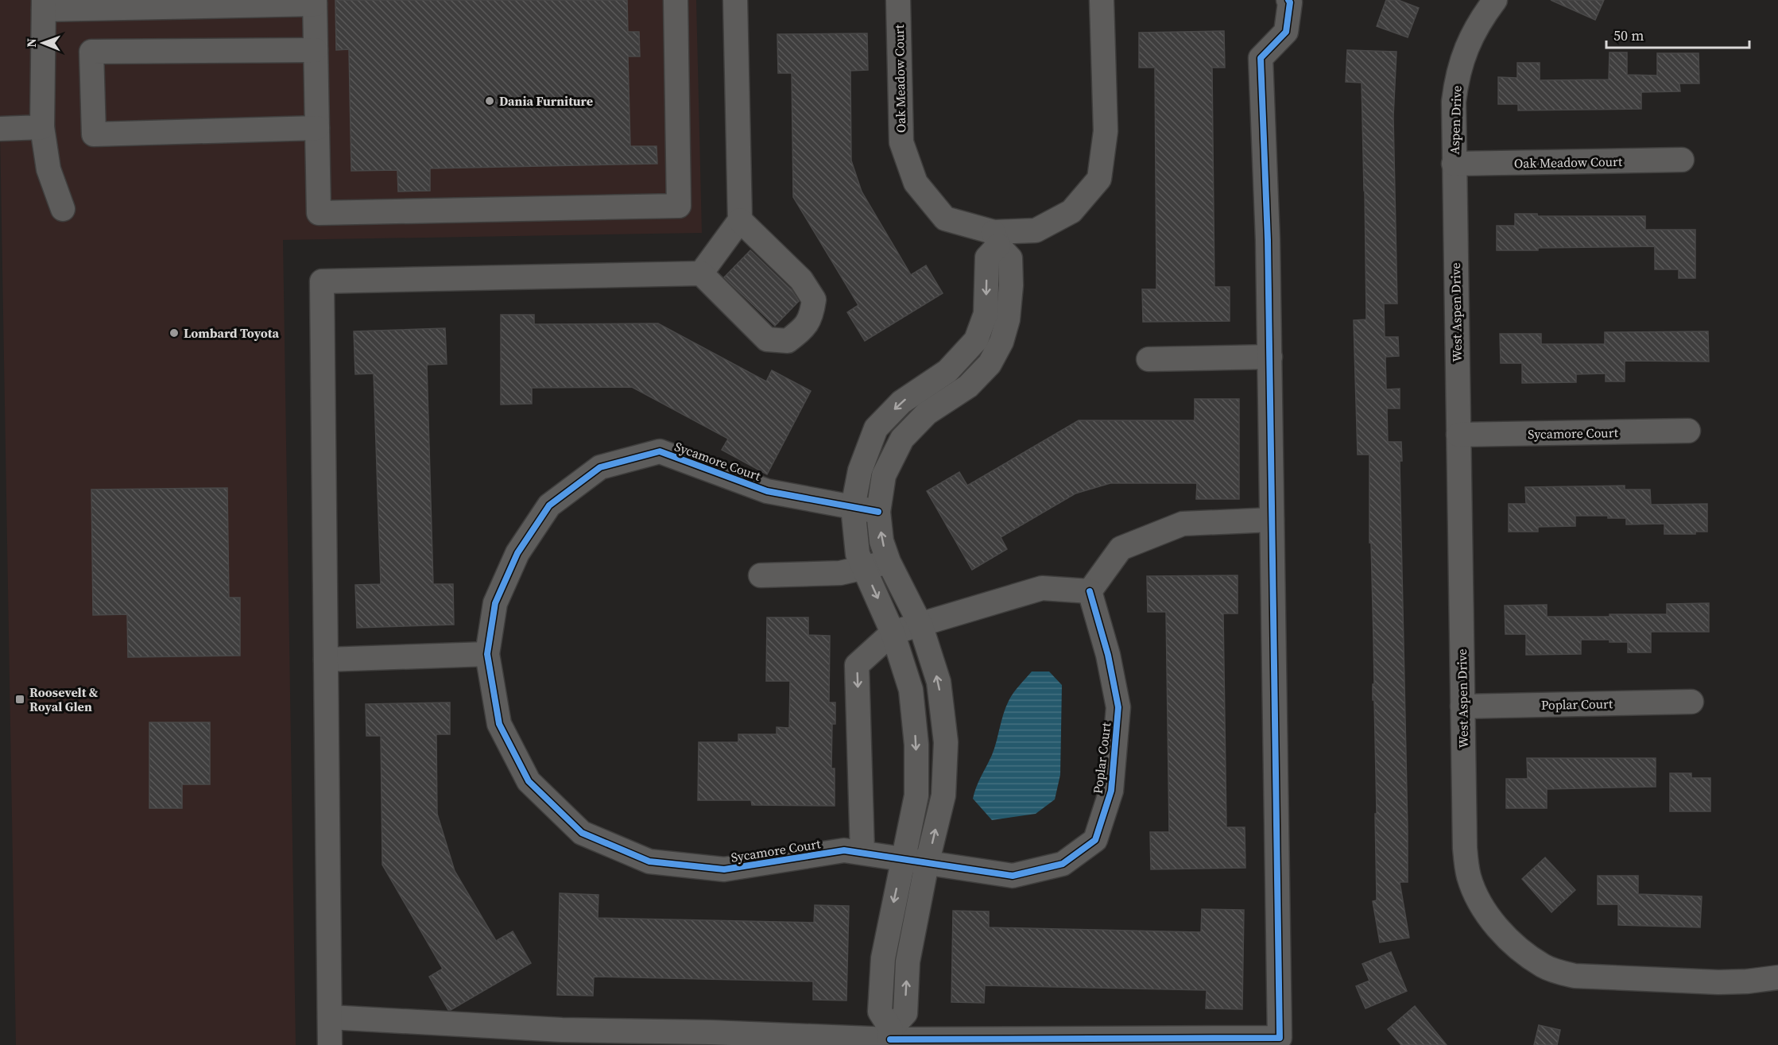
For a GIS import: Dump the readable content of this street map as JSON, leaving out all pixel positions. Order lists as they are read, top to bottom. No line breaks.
{"streets":{"street":["Oak Meadow Court","Aspen Drive","West Aspen Drive","Sycamore Court","Poplar Court"]},"crossings":[["Oak Meadow Court","Aspen Drive"],["Oak Meadow Court","West Aspen Drive"],["Aspen Drive","West Aspen Drive"],["West Aspen Drive","Sycamore Court"],["West Aspen Drive","Poplar Court"],["Sycamore Court","Poplar Court"]],"places":{"other":["Dania Furniture","Lombard Toyota"],"transit":["Roosevelt & Royal Glen"]},"scale_bar":"50 m","north":"left"}
